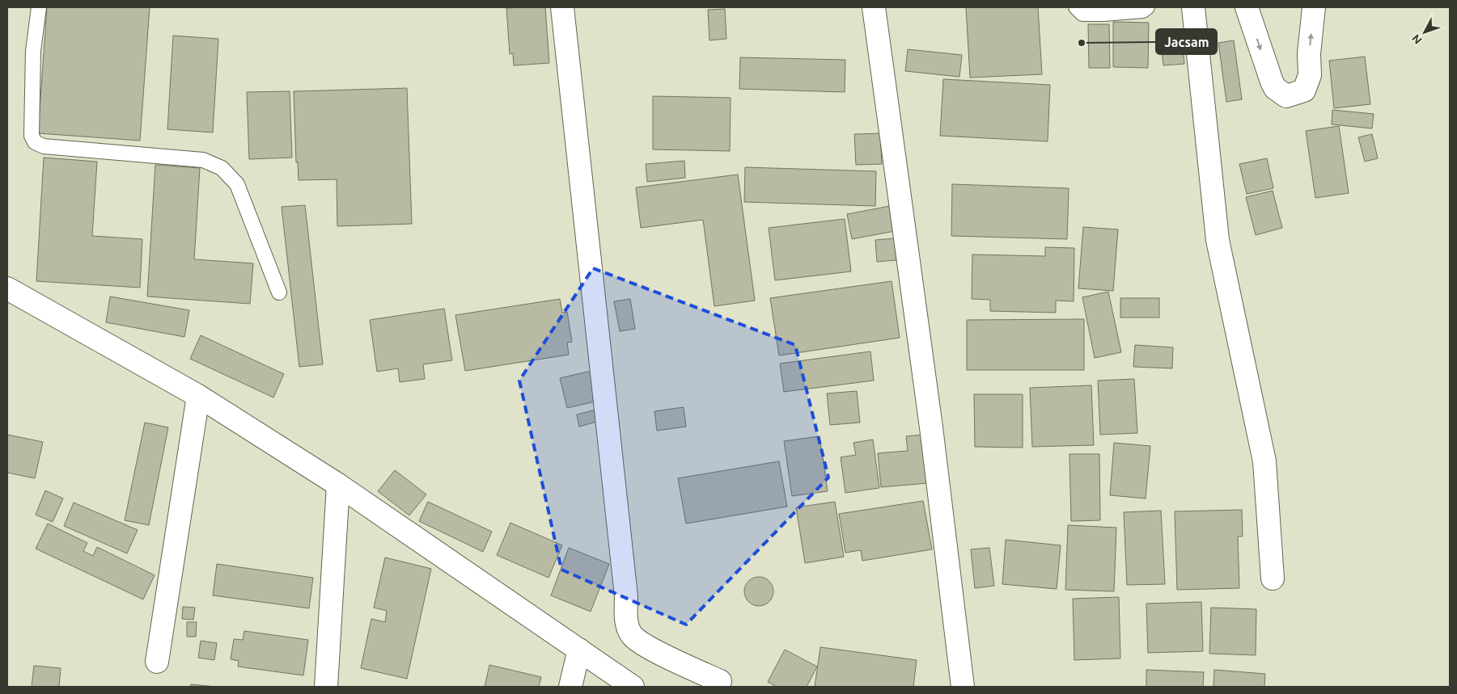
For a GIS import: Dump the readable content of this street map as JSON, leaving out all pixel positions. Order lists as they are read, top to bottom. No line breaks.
{"places":["Jacsam"],"north":"bottom left"}
